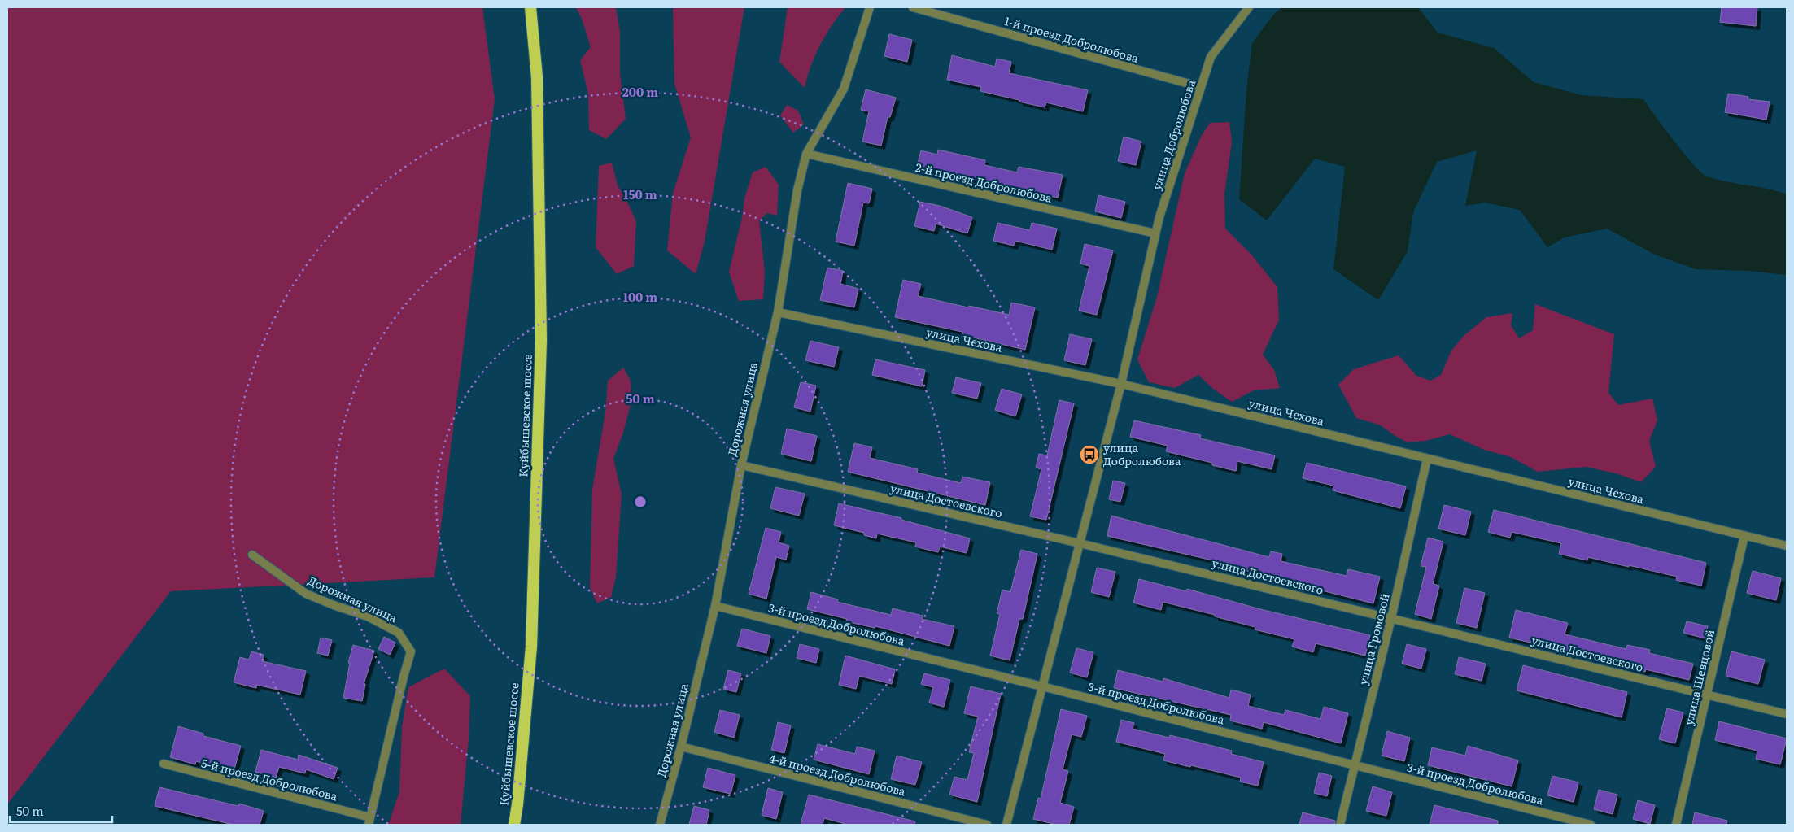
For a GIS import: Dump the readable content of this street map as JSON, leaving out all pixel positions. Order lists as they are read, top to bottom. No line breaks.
{"streets":{"highway":["Куйбышевское шоссе"],"street":["1-й проезд Добролюбова","улица Добролюбова","2-й проезд Добролюбова","улица Чехова","Дорожная улица","улица Достоевского","3-й проезд Добролюбова","улица Громовой","улица Шевцовой","4-й проезд Добролюбова","5-й проезд Добролюбова"]},"crossings":[["1-й проезд Добролюбова","улица Добролюбова"],["улица Добролюбова","2-й проезд Добролюбова"],["улица Добролюбова","улица Чехова"],["улица Добролюбова","улица Достоевского"],["улица Добролюбова","3-й проезд Добролюбова"],["2-й проезд Добролюбова","Дорожная улица"],["улица Чехова","Дорожная улица"],["улица Чехова","улица Громовой"],["улица Чехова","улица Шевцовой"],["Дорожная улица","улица Достоевского"],["Дорожная улица","3-й проезд Добролюбова"],["Дорожная улица","4-й проезд Добролюбова"],["Дорожная улица","5-й проезд Добролюбова"],["улица Достоевского","улица Громовой"],["улица Достоевского","улица Шевцовой"],["3-й проезд Добролюбова","улица Громовой"]],"places":{"bus stop":["улица Добролюбова"]},"scale_bar":"50 m","rings":["200 m","150 m","100 m","50 m"]}
